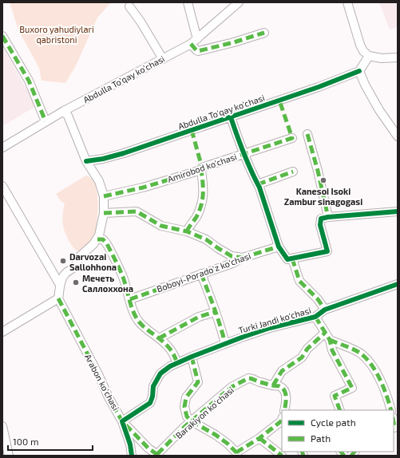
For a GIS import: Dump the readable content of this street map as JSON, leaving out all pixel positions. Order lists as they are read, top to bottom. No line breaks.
{"streets":{"street":["Abdulla To’qay ko’chasi","Abdulla To'qay ko'chasi","Amirobod ko'chasi","Boboyi-Porado'z ko'chasi","Turki Jandi ko'chasi","Arabon ko'chasi","Barakiyon ko'chasi"]},"crossings":[["Turki Jandi ko'chasi","Arabon ko'chasi"],["Arabon ko'chasi","Barakiyon ko'chasi"]],"parks":["Buxoro yahudiylari qabristoni"],"places":["Kanesoi Isoki Zambur sinagogasi","Darvozai Sallohhona","Мечеть Саллоххона"],"legend":["Cycle path","Path"],"scale_bar":"100 m"}
